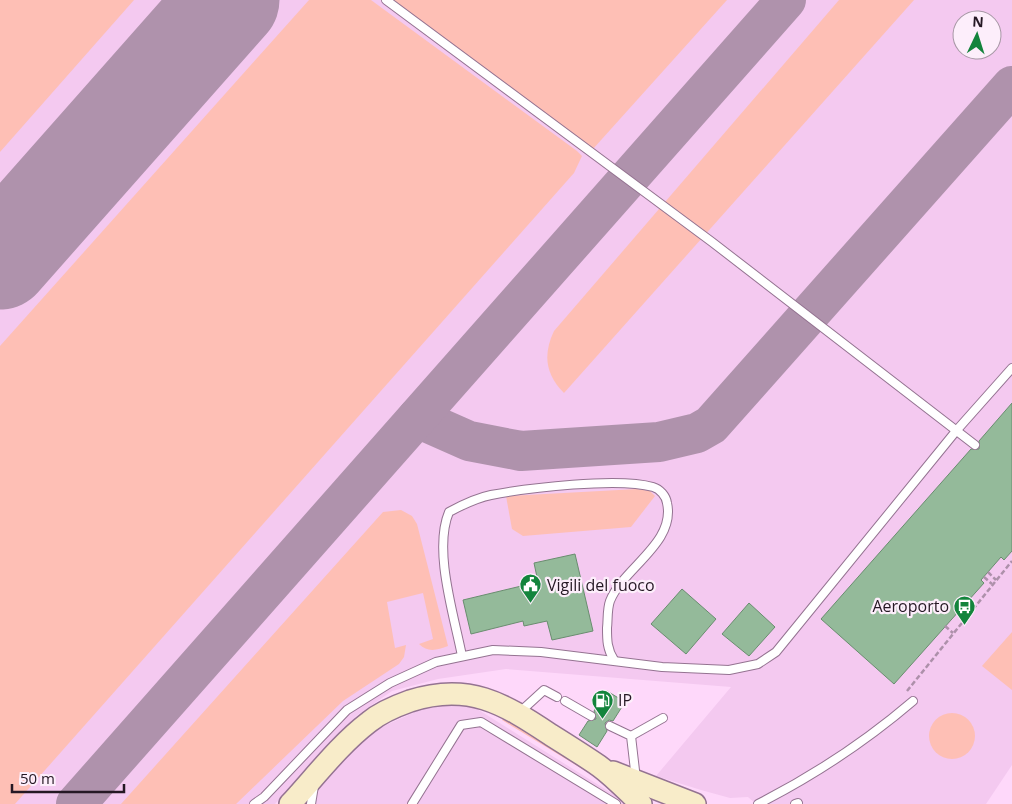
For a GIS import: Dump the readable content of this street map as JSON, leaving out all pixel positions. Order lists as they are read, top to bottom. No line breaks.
{"places":{"public building":["Vigili del fuoco"],"bus stop":["Aeroporto"],"fuel station":["IP"]},"scale_bar":"50 m","north":"top"}
